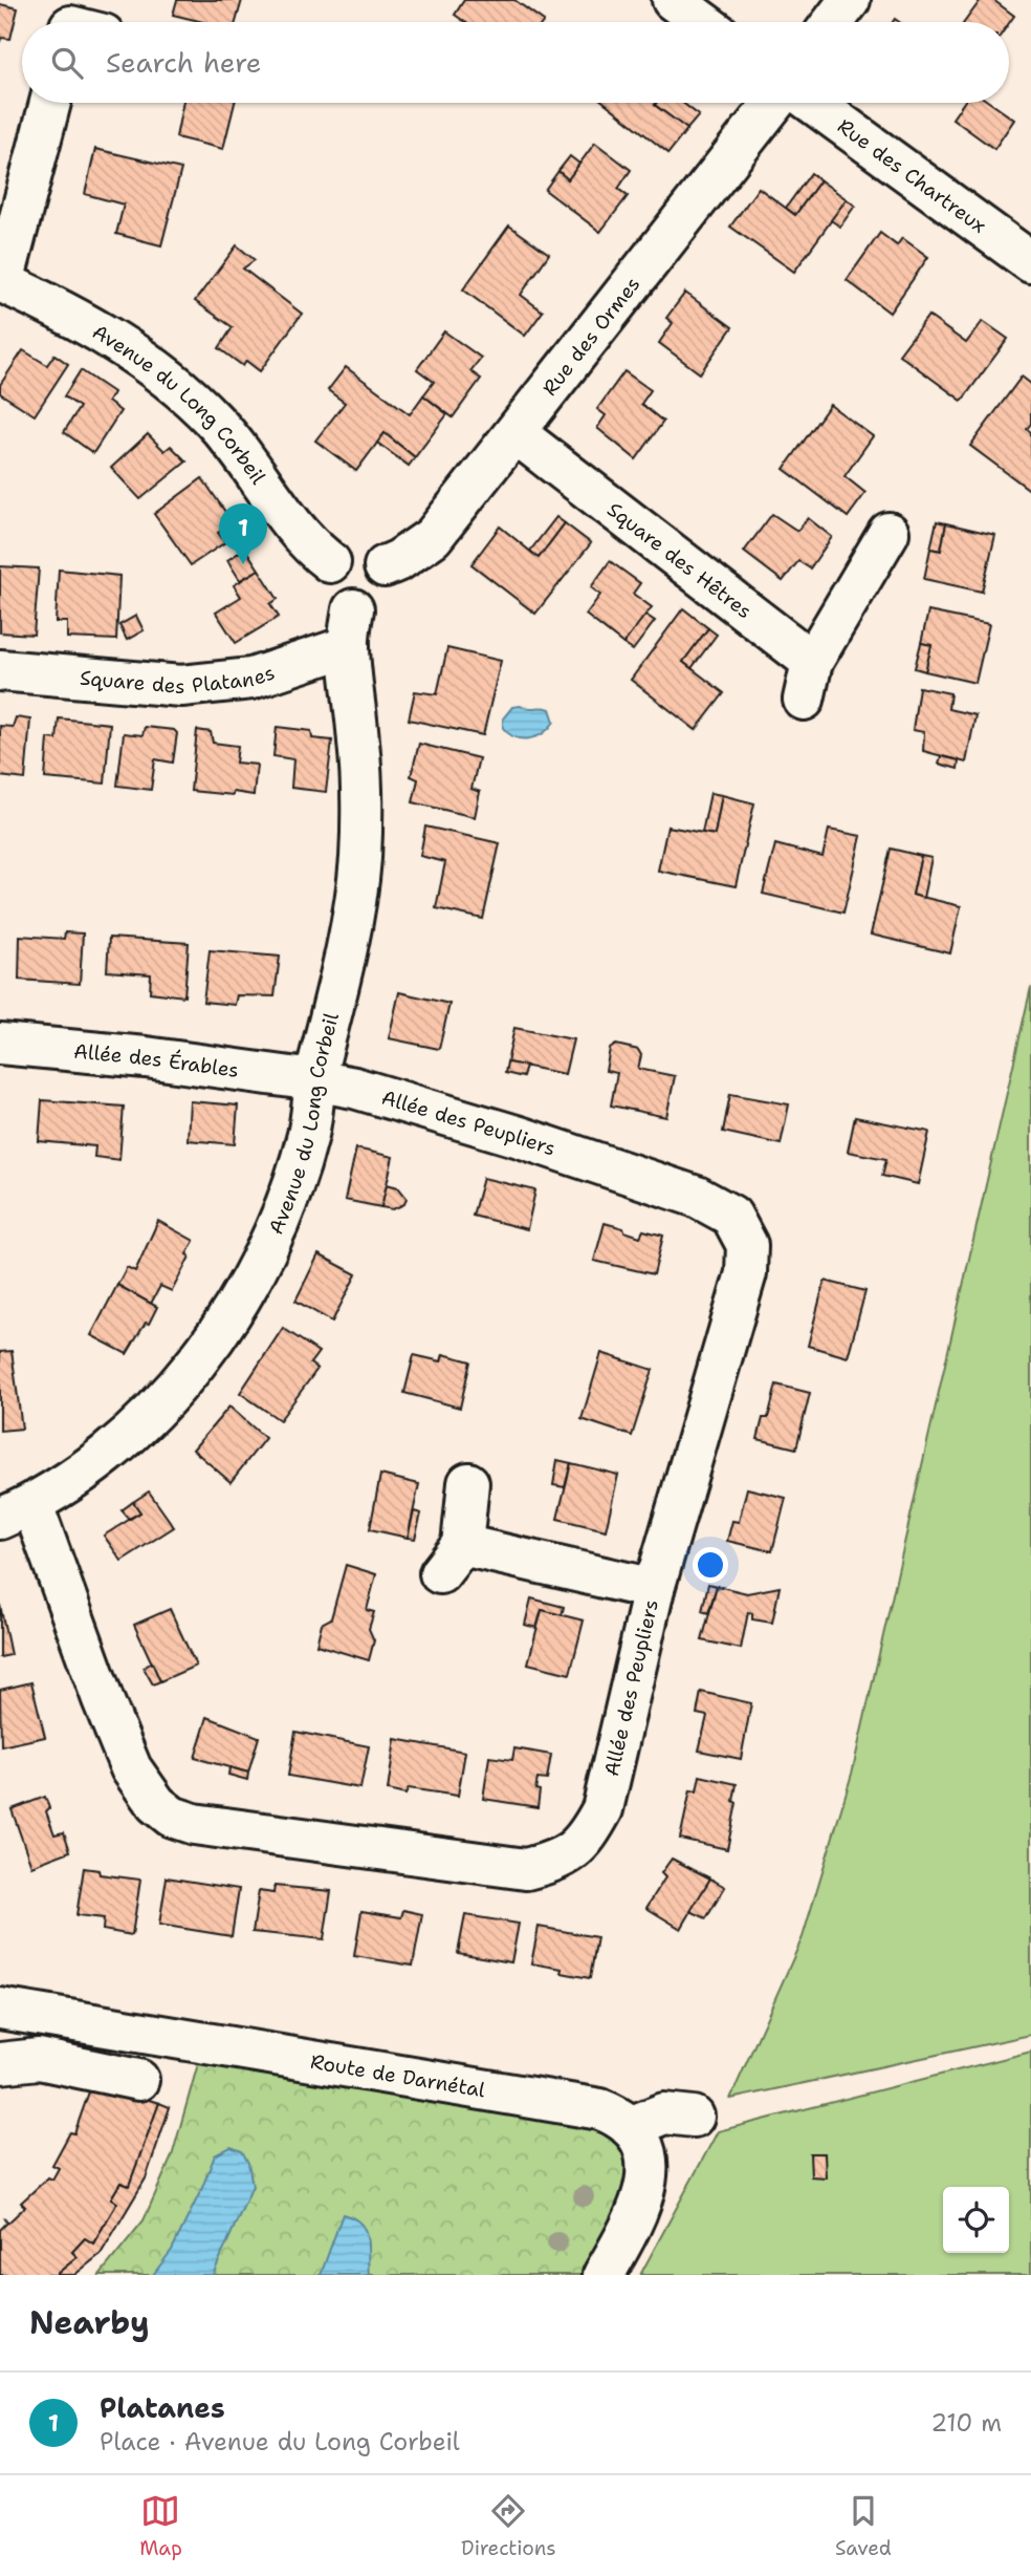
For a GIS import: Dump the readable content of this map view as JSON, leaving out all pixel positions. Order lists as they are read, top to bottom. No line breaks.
{"streets":{"street":["Rue des Chartreux","Rue des Ormes","Avenue du Long Corbeil","Square des Hêtres","Square des Platanes","Allée des Érables","Allée des Peupliers","Route de Darnétal"]},"crossings":[["Rue des Ormes","Square des Hêtres"],["Rue des Ormes","Square des Platanes"],["Avenue du Long Corbeil","Square des Platanes"],["Avenue du Long Corbeil","Allée des Érables"],["Avenue du Long Corbeil","Allée des Peupliers"],["Allée des Érables","Allée des Peupliers"]],"page":{"search":"Search here","pins":"1","heading":"Nearby","list":[{"mark":"1","name":"Platanes","note":"Place · Avenue du Long Corbeil","value":"210 m"}],"nav":["Map","Directions","Saved"]}}
